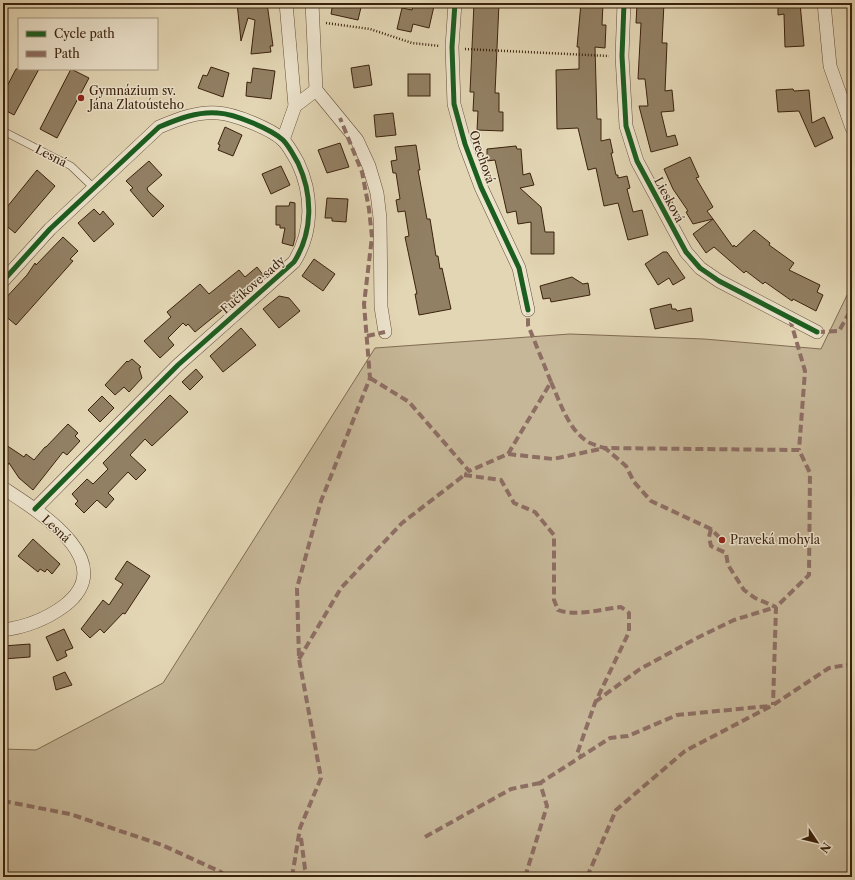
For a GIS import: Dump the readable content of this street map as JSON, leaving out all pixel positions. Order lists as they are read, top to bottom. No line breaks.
{"streets":{"street":["Lesná","Orechová","Liesková","Fučíkove sady"]},"crossings":[["Lesná","Fučíkove sady"]],"places":["Gymnázium sv. Jána Zlatoústeho","Praveká mohyla"],"legend":["Cycle path","Path"],"north":"bottom right"}
